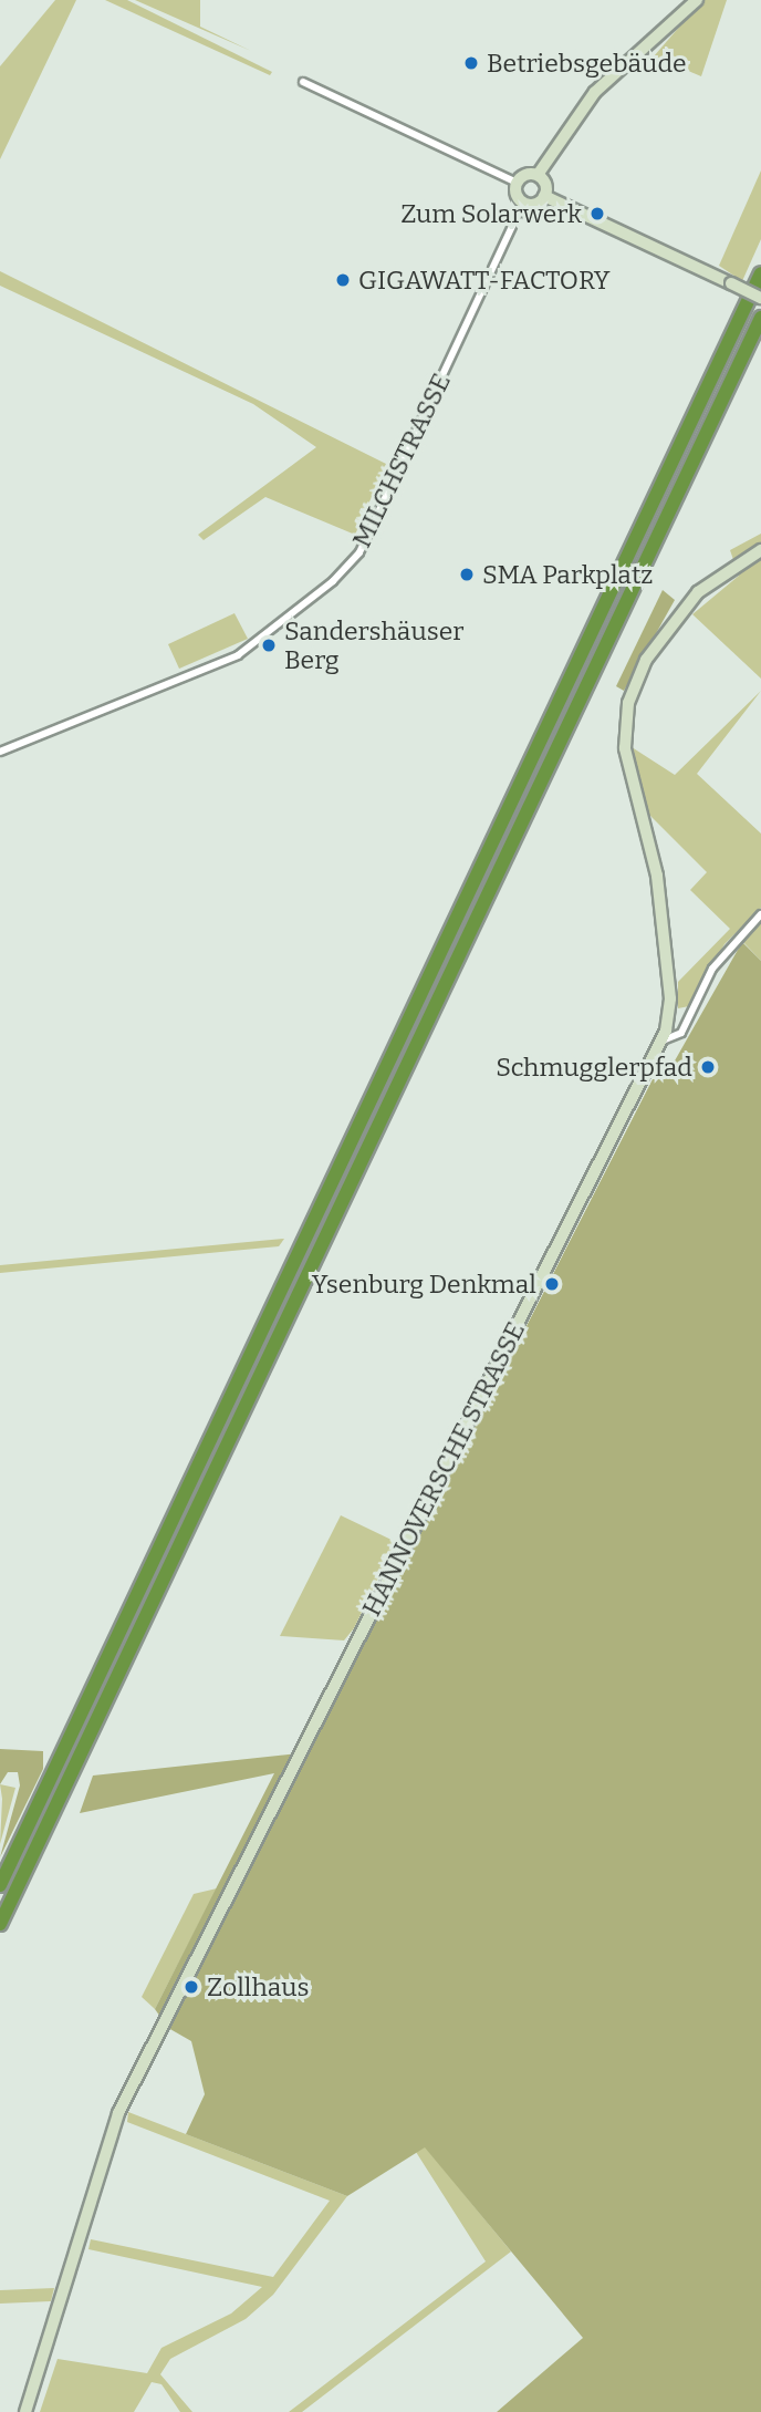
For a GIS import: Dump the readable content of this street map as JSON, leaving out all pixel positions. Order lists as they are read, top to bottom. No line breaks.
{"streets":{"main road":["HANNOVERSCHE STRASSE"],"street":["MILCHSTRASSE"]},"places":["Betriebsgebäude","Zum Solarwerk","GIGAWATT-FACTORY","SMA Parkplatz","Sandershäuser Berg","Schmugglerpfad","Ysenburg Denkmal","Zollhaus"]}
